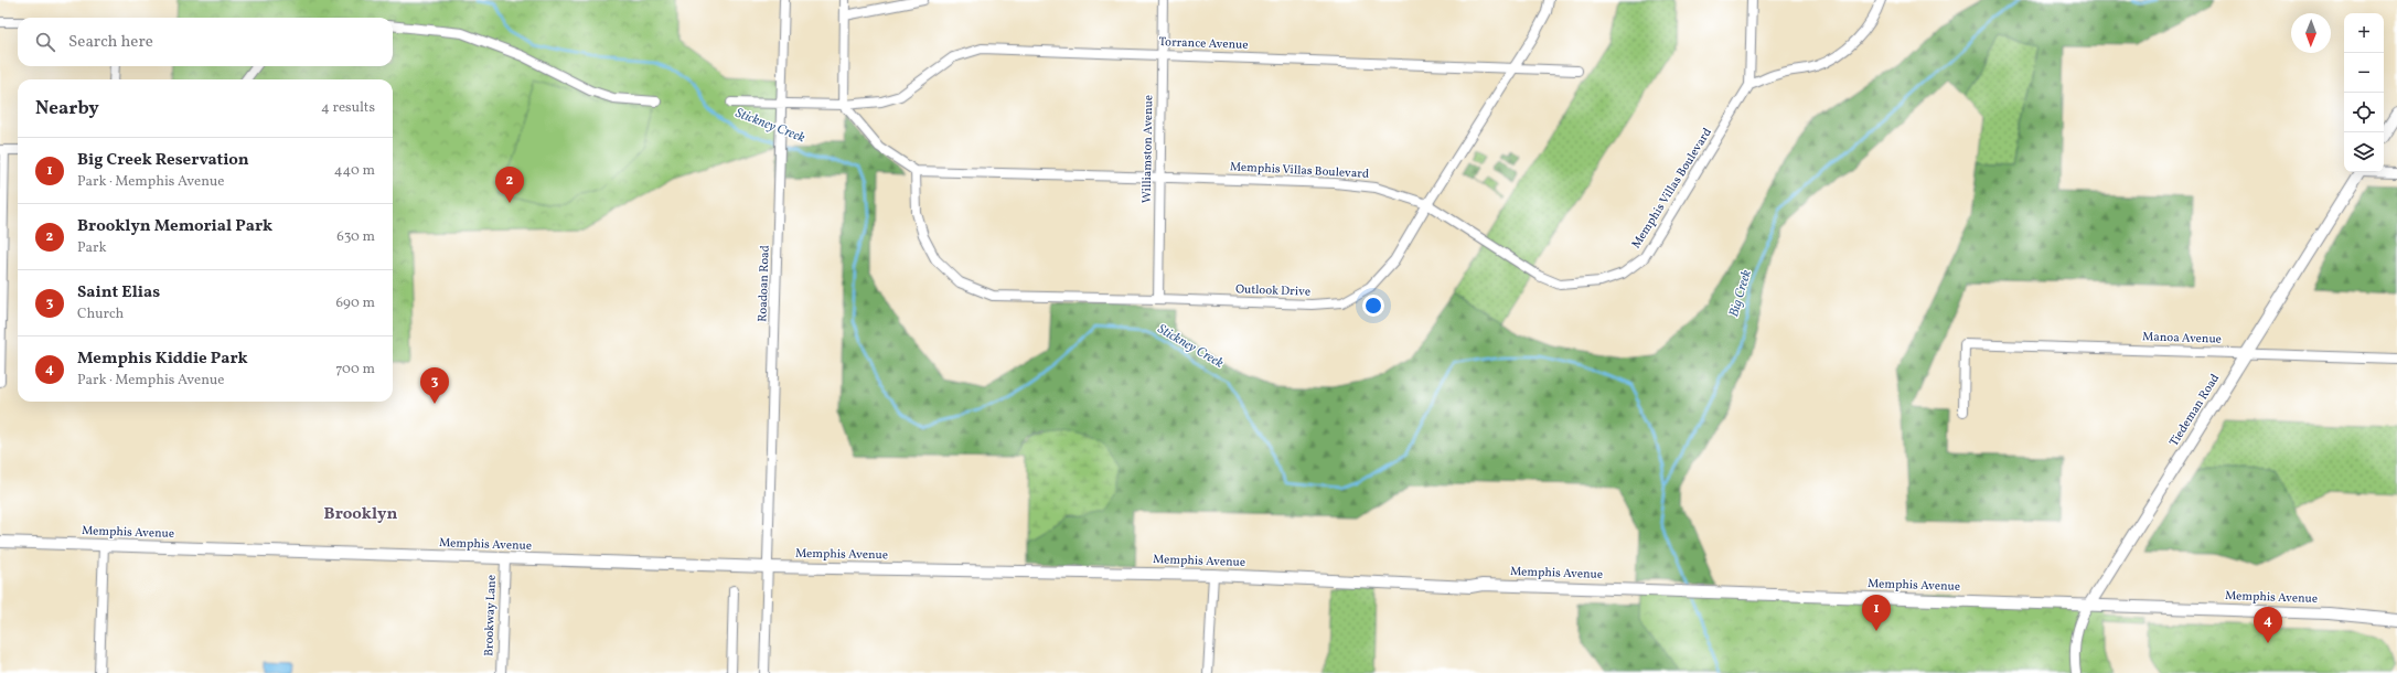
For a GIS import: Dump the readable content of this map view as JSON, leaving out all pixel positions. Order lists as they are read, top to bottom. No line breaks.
{"streets":{"main road":["Tiedeman Road","Memphis Avenue"],"street":["Torrance Avenue","Williamston Avenue","Memphis Villas Boulevard","Roadoan Road","Outlook Drive","Manoa Avenue","Brookway Lane"]},"crossings":[["Torrance Avenue","Williamston Avenue"],["Torrance Avenue","Outlook Drive"],["Williamston Avenue","Memphis Villas Boulevard"],["Williamston Avenue","Outlook Drive"],["Memphis Villas Boulevard","Outlook Drive"],["Roadoan Road","Memphis Avenue"],["Manoa Avenue","Tiedeman Road"],["Tiedeman Road","Memphis Avenue"],["Memphis Avenue","Brookway Lane"]],"districts":["Brooklyn"],"water":["Stickney Creek","Big Creek"],"north":"bottom","page":{"map_buttons":["+","−"],"search":"Search here","heading":["Nearby","4 results"],"list":[{"mark":"1","name":"Big Creek Reservation","note":"Park · Memphis Avenue","value":"440 m"},{"mark":"2","name":"Brooklyn Memorial Park","note":"Park","value":"630 m"},{"mark":"3","name":"Saint Elias","note":"Church","value":"690 m"},{"mark":"4","name":"Memphis Kiddie Park","note":"Park · Memphis Avenue","value":"700 m"}],"pins":["2","3","1","4"]}}
